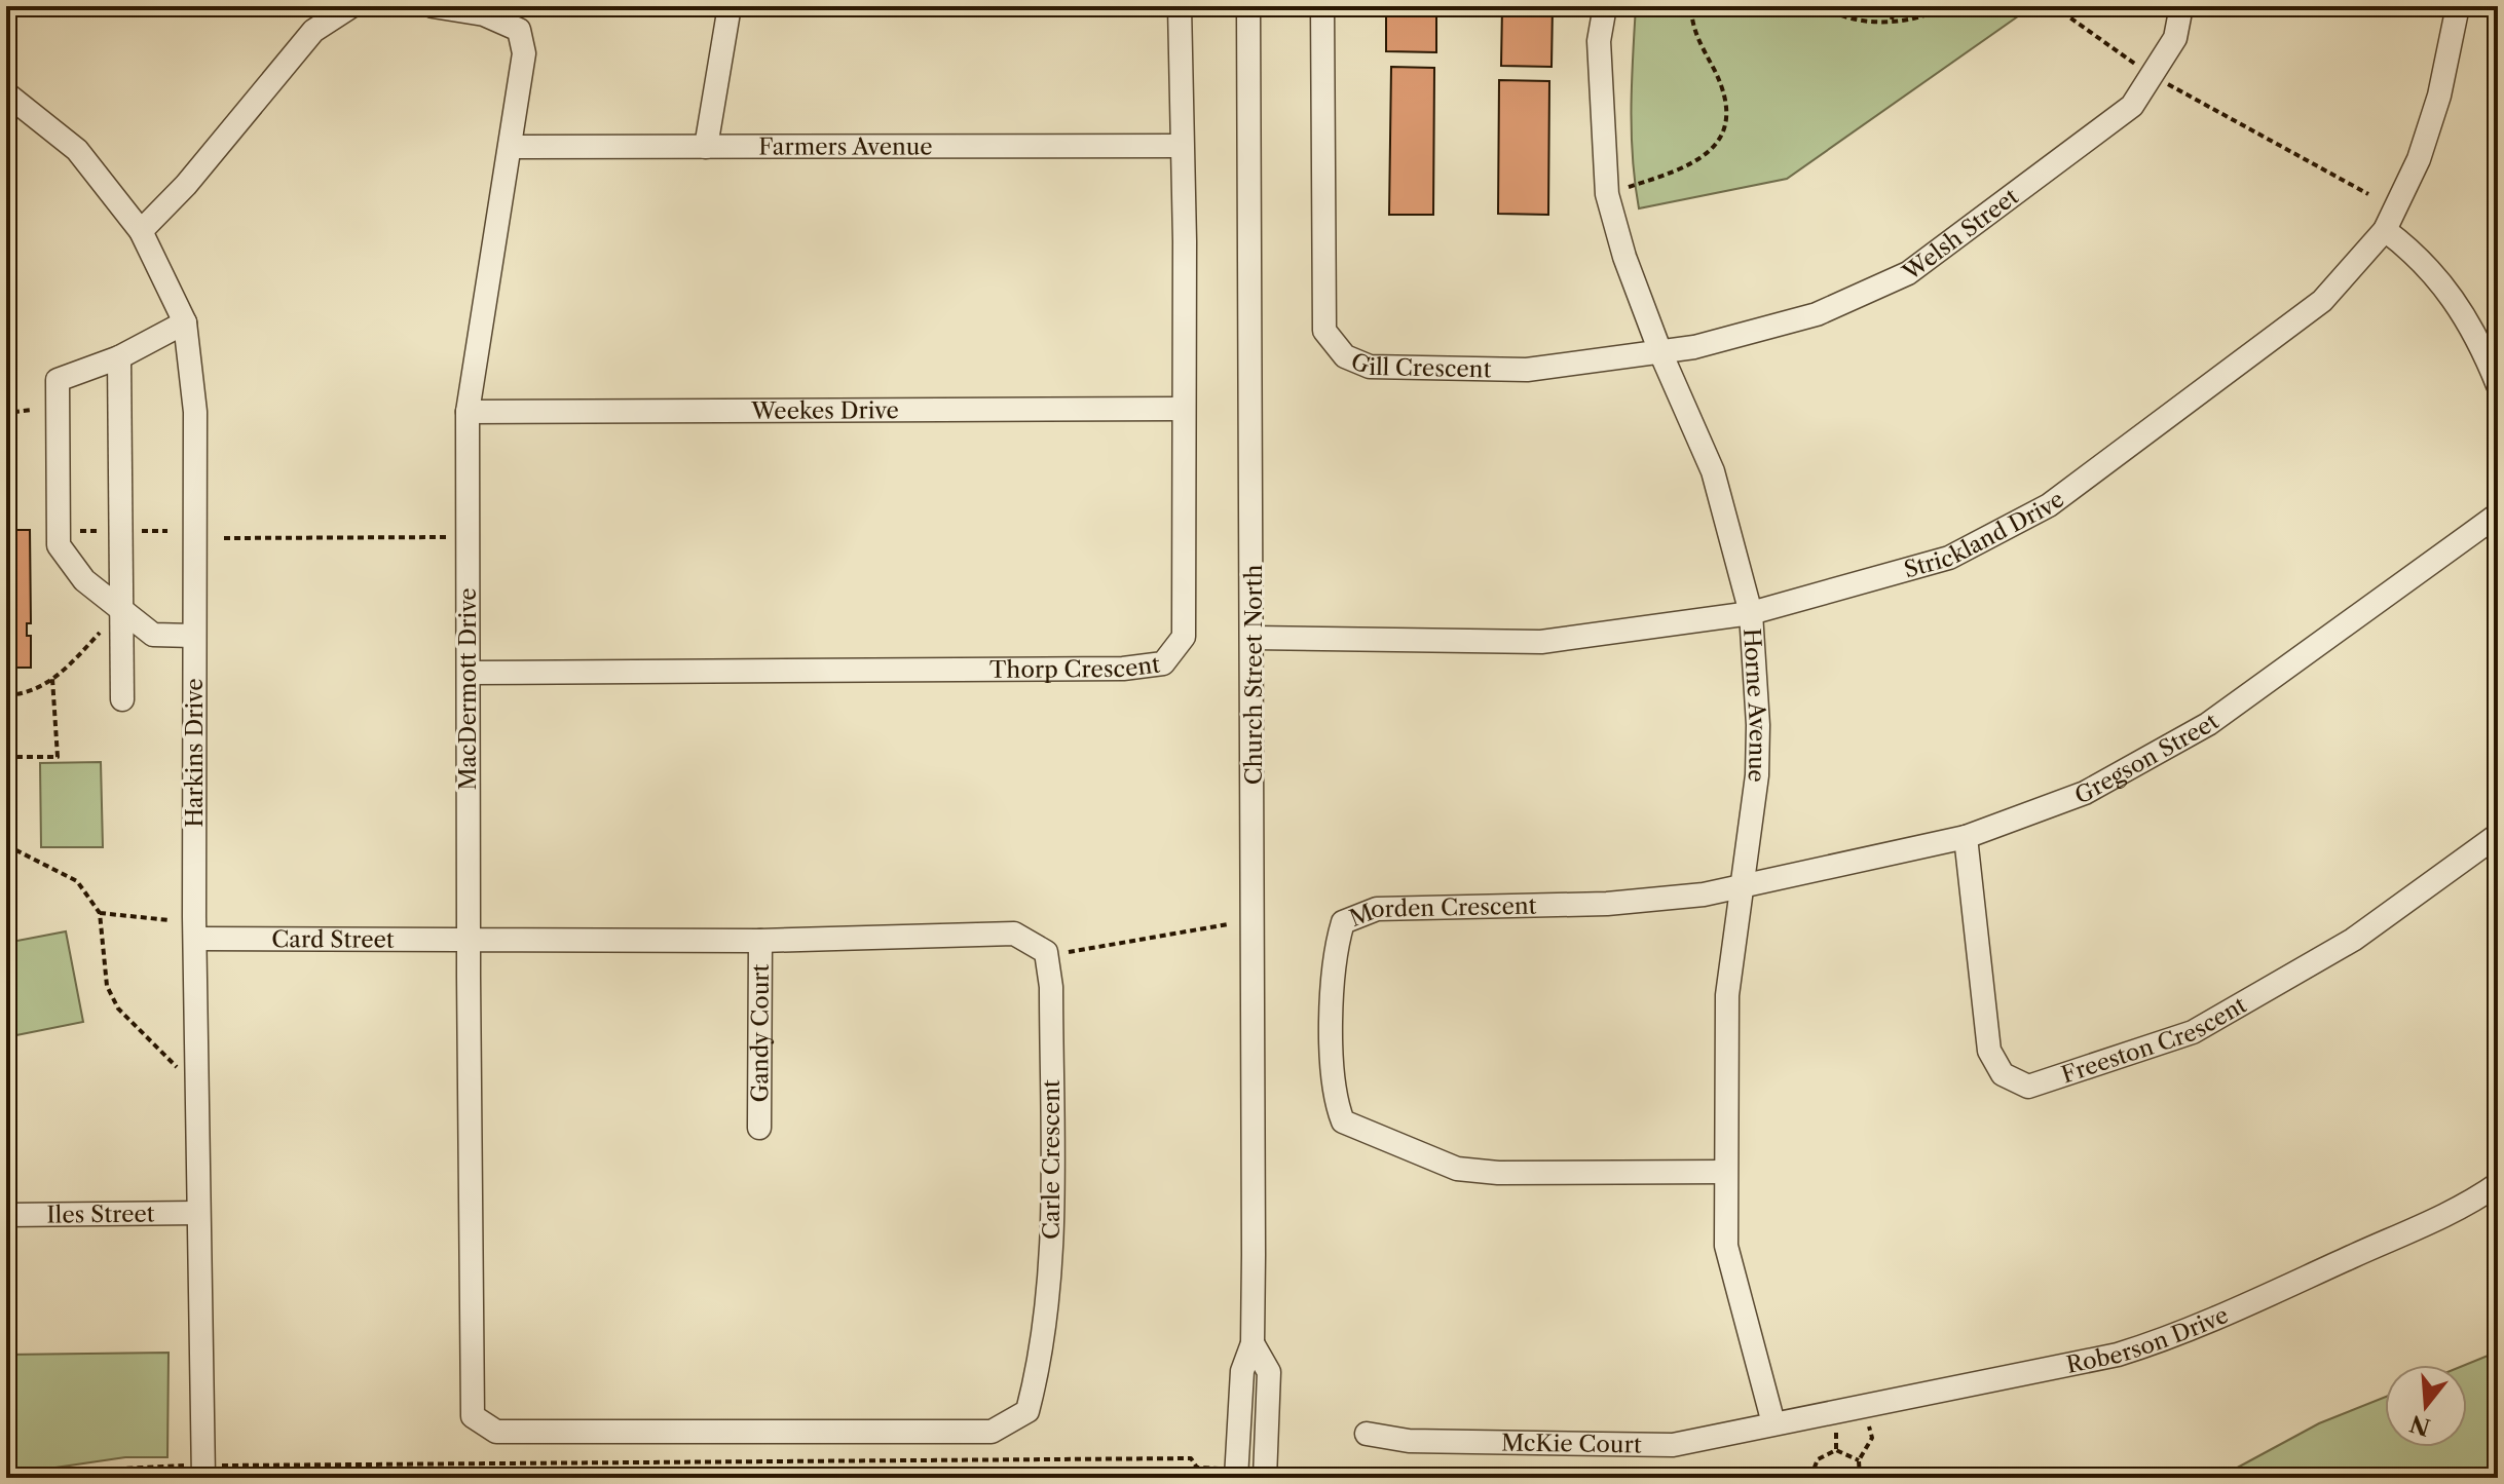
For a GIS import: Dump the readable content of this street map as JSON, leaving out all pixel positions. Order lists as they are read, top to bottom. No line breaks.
{"streets":{"street":["Farmers Avenue","Welsh Street","Gill Crescent","Weekes Drive","Strickland Drive","Thorp Crescent","Church Street North","MacDermott Drive","Horne Avenue","Harkins Drive","Gregson Street","Morden Crescent","Card Street","Gandy Court","Freeston Crescent","Carle Crescent","Iles Street","Roberson Drive","McKie Court"]},"crossings":[["Farmers Avenue","Thorp Crescent"],["Farmers Avenue","MacDermott Drive"],["Welsh Street","Gill Crescent"],["Welsh Street","Horne Avenue"],["Gill Crescent","Horne Avenue"],["Weekes Drive","Thorp Crescent"],["Weekes Drive","MacDermott Drive"],["Strickland Drive","Church Street North"],["Strickland Drive","Horne Avenue"],["Thorp Crescent","MacDermott Drive"],["MacDermott Drive","Card Street"],["MacDermott Drive","Carle Crescent"],["Horne Avenue","Gregson Street"],["Horne Avenue","Morden Crescent"],["Horne Avenue","Roberson Drive"],["Horne Avenue","McKie Court"],["Harkins Drive","Card Street"],["Harkins Drive","Iles Street"],["Gregson Street","Morden Crescent"],["Gregson Street","Freeston Crescent"],["Roberson Drive","McKie Court"]],"north":"bottom"}
